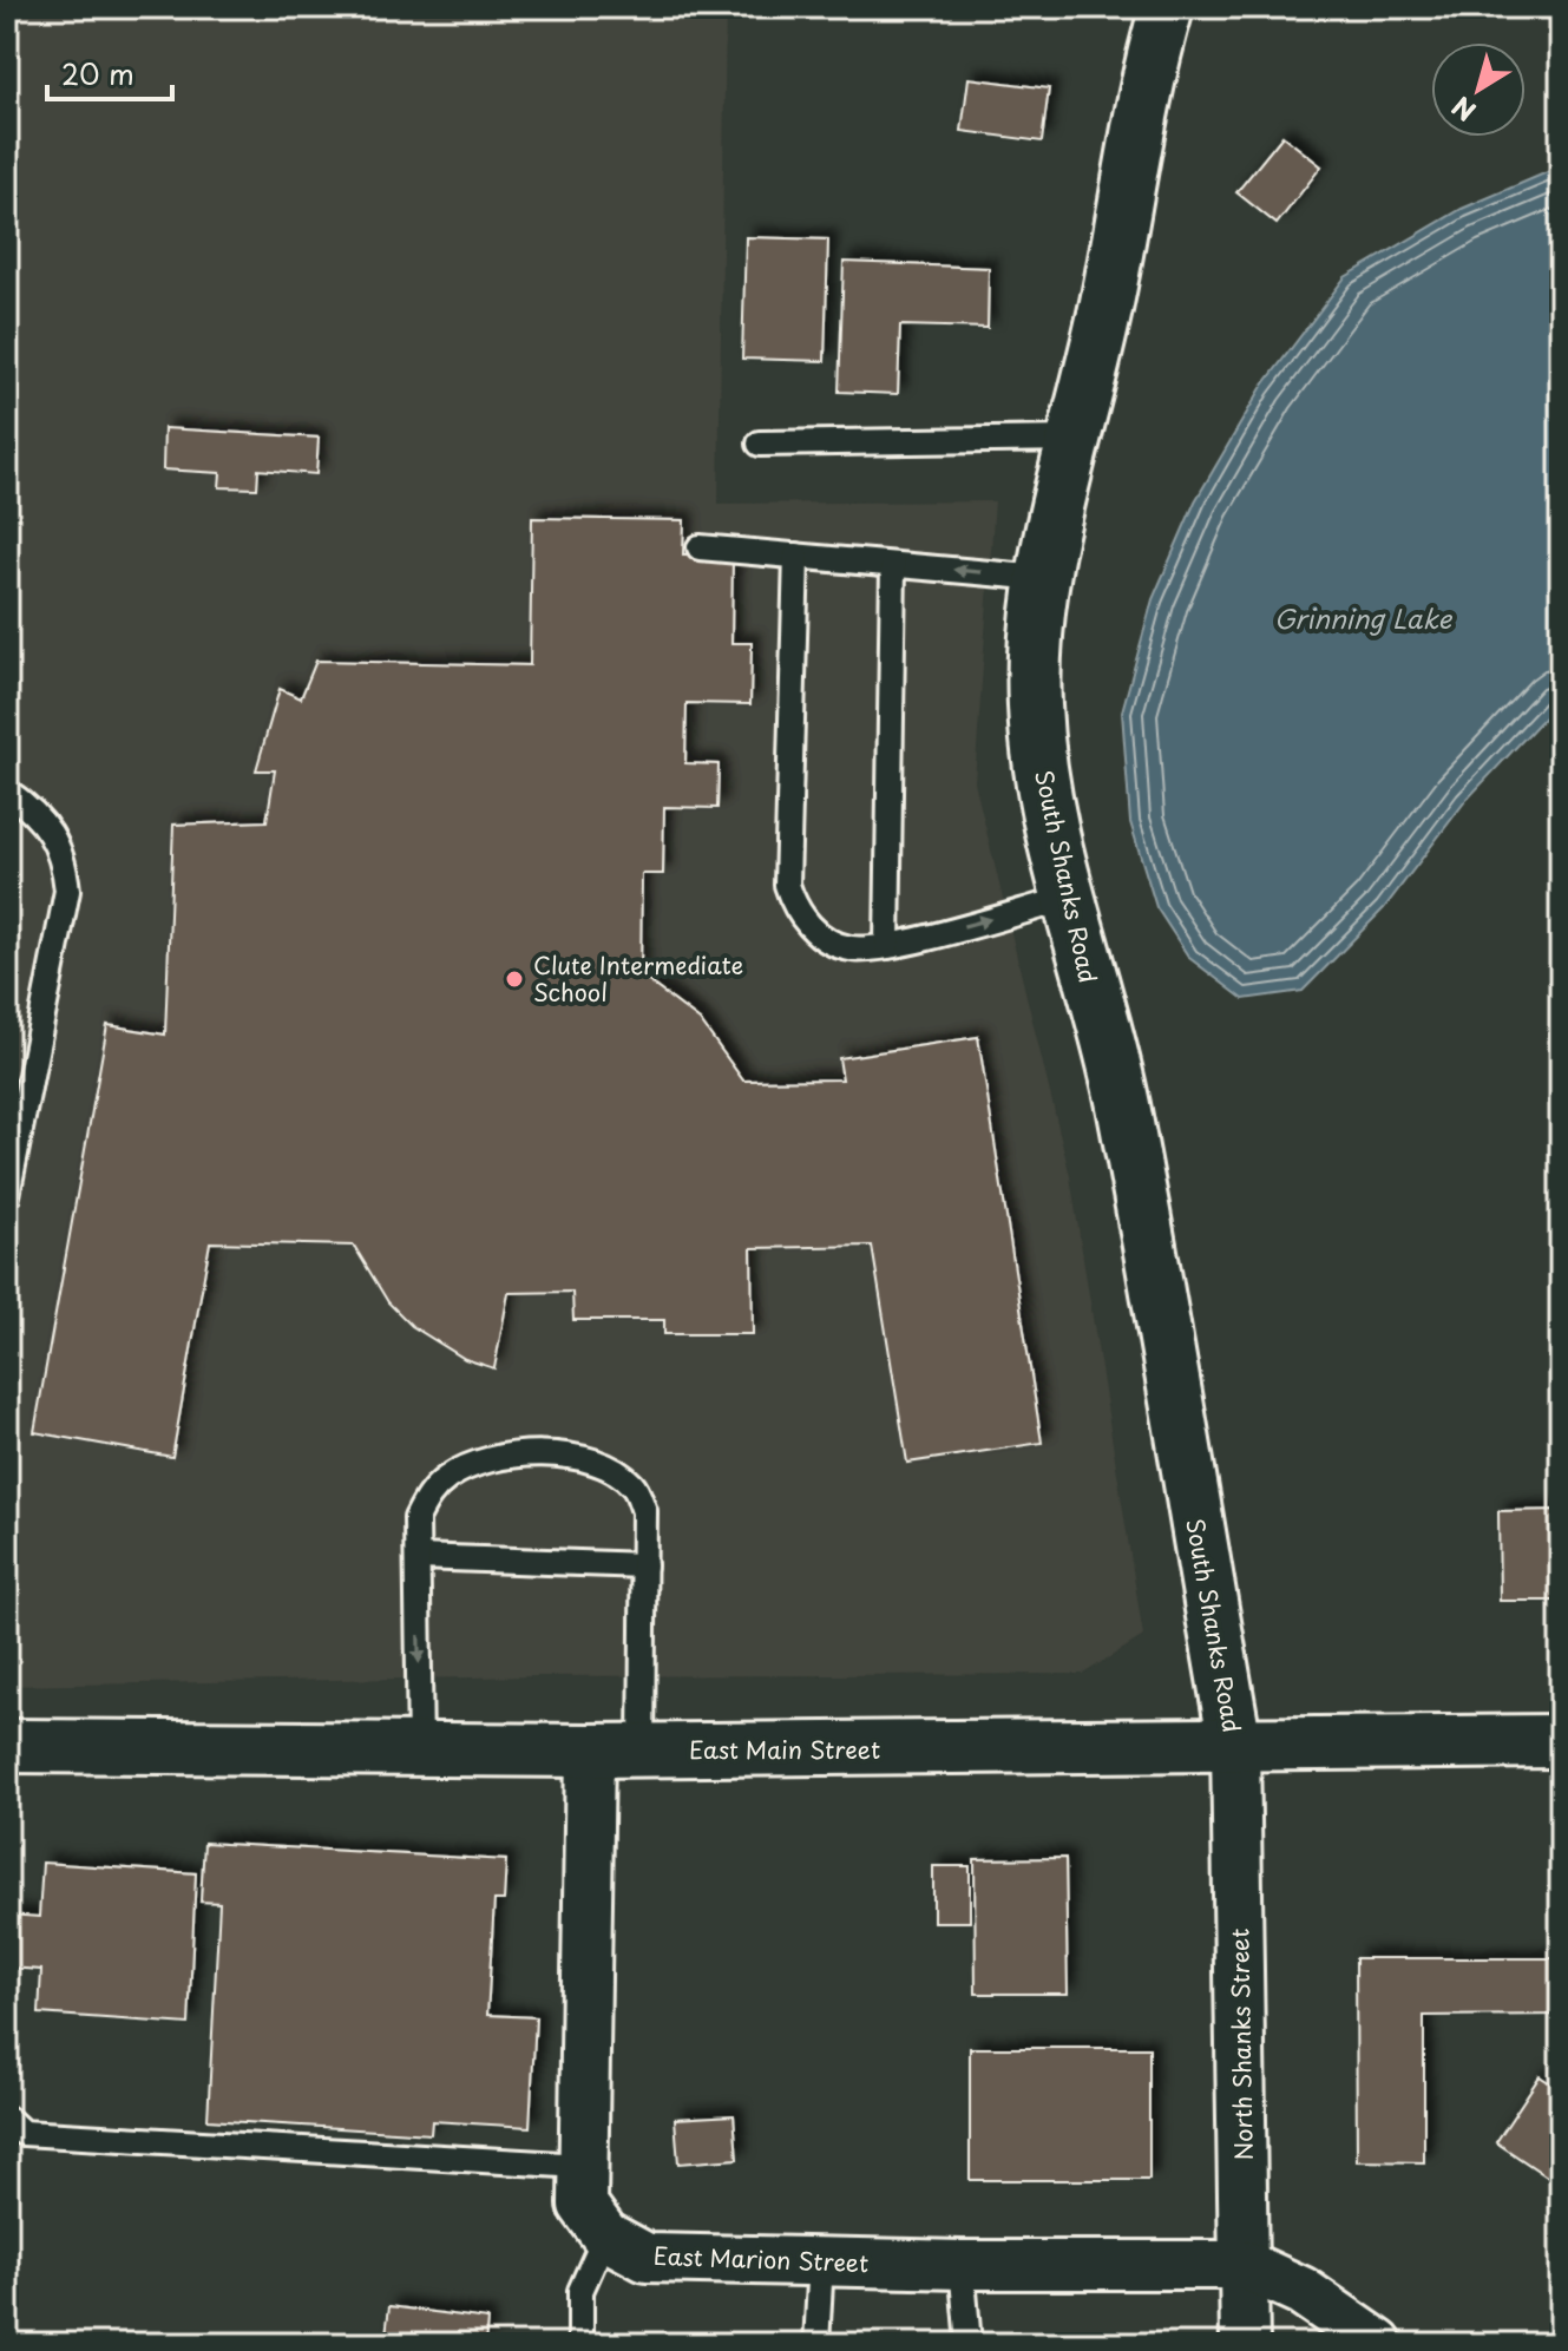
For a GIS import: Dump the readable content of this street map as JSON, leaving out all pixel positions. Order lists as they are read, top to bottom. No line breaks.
{"streets":{"street":["South Shanks Road","East Main Street","North Shanks Street","East Marion Street"]},"crossings":[["South Shanks Road","East Main Street"],["South Shanks Road","North Shanks Street"],["East Main Street","North Shanks Street"],["North Shanks Street","East Marion Street"]],"water":["Grinning Lake"],"places":["Clute Intermediate School"],"scale_bar":"20 m","north":"bottom left"}
